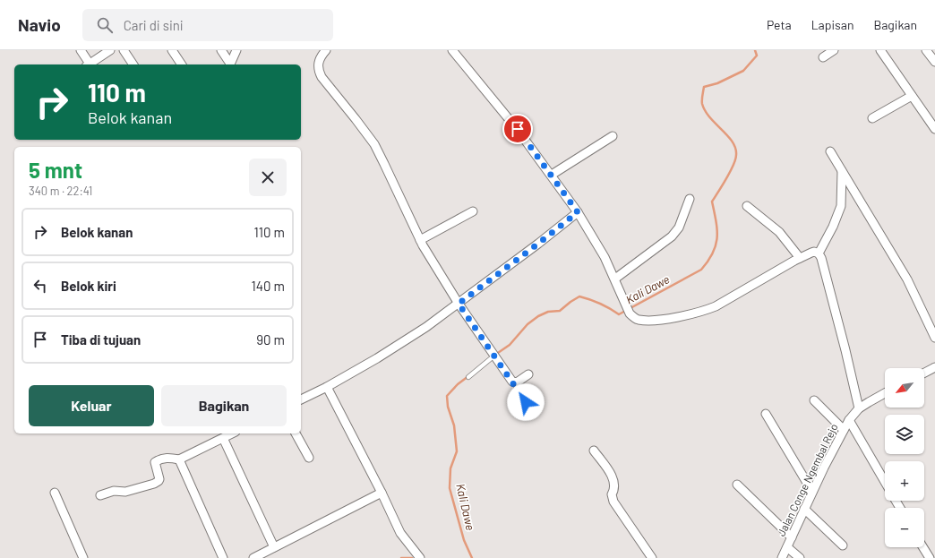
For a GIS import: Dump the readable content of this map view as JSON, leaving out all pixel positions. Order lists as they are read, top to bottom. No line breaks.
{"streets":{"street":["Jalan Conge Ngembal Rejo"]},"water":["Kali Dawe"],"north":"bottom left","page":{"header":"Navio","search":"Cari di sini","nav":["Peta","Lapisan","Bagikan"],"turn":["110 m","Belok kanan"],"heading":["5 mnt","340 m · 22:41"],"list":[{"name":"Belok kanan","value":"110 m"},{"name":"Belok kiri","value":"140 m"},{"name":"Tiba di tujuan","value":"90 m"}],"map_buttons":["+","−"],"buttons":["Keluar","Bagikan"]}}
